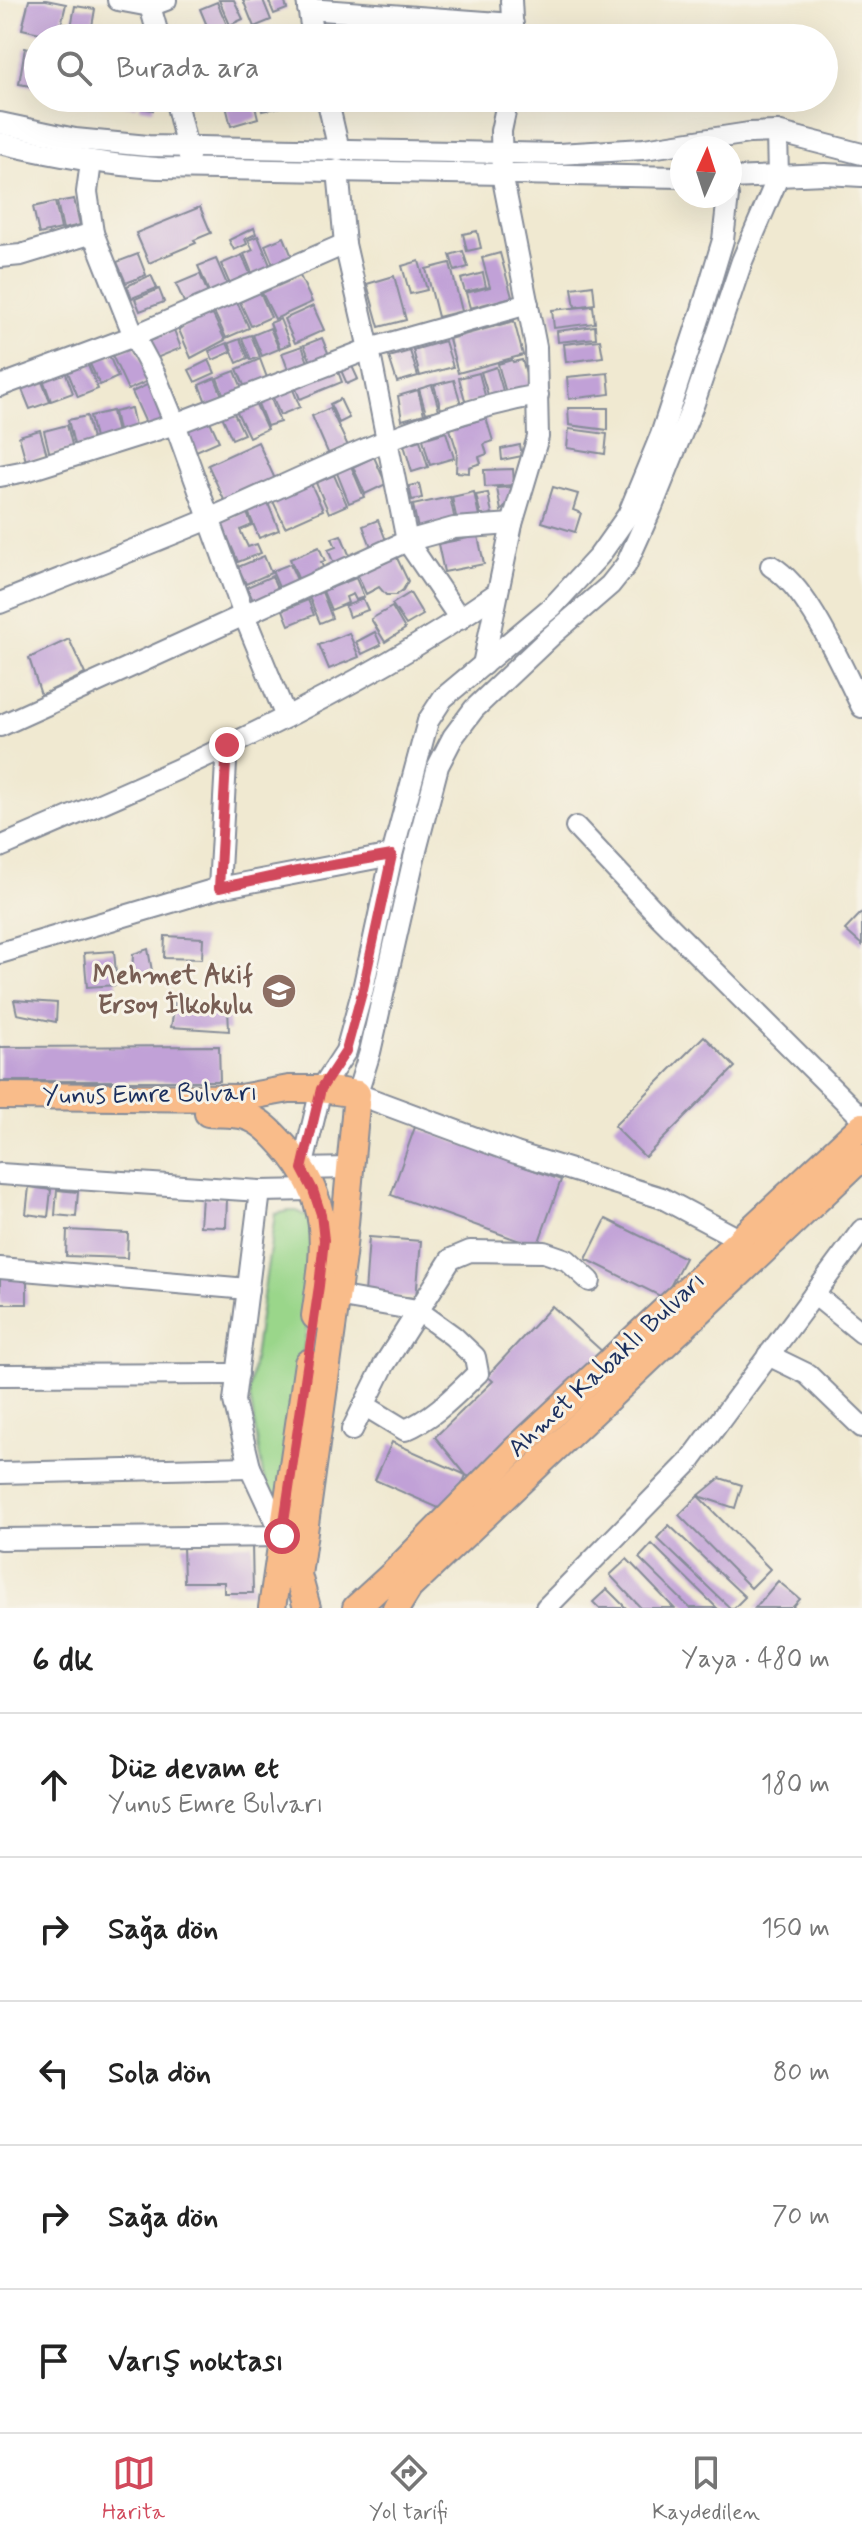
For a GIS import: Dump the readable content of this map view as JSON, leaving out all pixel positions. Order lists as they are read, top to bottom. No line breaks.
{"streets":{"main road":["Yunus Emre Bulvarı","Ahmet Kabaklı Bulvarı"]},"places":{"school or university":["Mehmet Akif Ersoy İlkokulu"]},"north":"top","page":{"search":"Burada ara","heading":["6 dk","Yaya · 480 m"],"list":[["Düz devam et","Yunus Emre Bulvarı","180 m"],["Sağa dön","150 m"],["Sola dön","80 m"],["Sağa dön","70 m"],"Varış noktası"],"nav":["Harita","Yol tarifi","Kaydedilen"]}}
